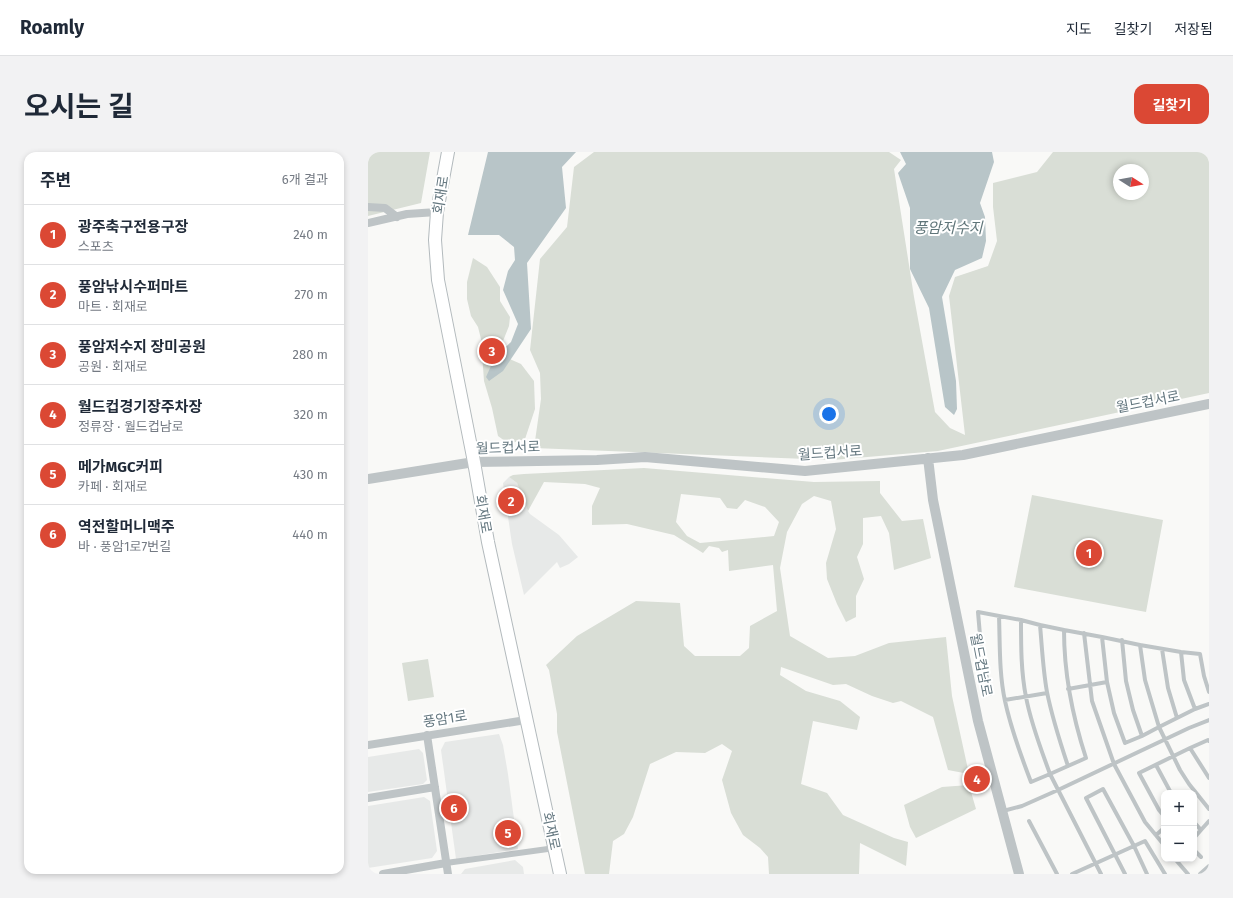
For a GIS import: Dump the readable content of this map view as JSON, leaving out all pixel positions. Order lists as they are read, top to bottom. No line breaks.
{"streets":{"main road":["회재로"],"street":["월드컵서로","월드컵남로","풍암1로"]},"crossings":[["회재로","월드컵서로"],["회재로","풍암1로"],["월드컵서로","월드컵남로"]],"water":["풍암저수지"],"north":"right","page":{"header":"Roamly","nav":["지도","길찾기","저장됨"],"title":"오시는 길","buttons":"길찾기","heading":["주변","6개 결과"],"list":[{"mark":"1","name":"광주축구전용구장","note":"스포츠","value":"240 m"},{"mark":"2","name":"풍암낚시수퍼마트","note":"마트 · 회재로","value":"270 m"},{"mark":"3","name":"풍암저수지 장미공원","note":"공원 · 회재로","value":"280 m"},{"mark":"4","name":"월드컵경기장주차장","note":"정류장 · 월드컵남로","value":"320 m"},{"mark":"5","name":"메가MGC커피","note":"카페 · 회재로","value":"430 m"},{"mark":"6","name":"역전할머니맥주","note":"바 · 풍암1로7번길","value":"440 m"}],"pins":["3","2","1","4","6","5"],"map_buttons":["+","−"]}}
